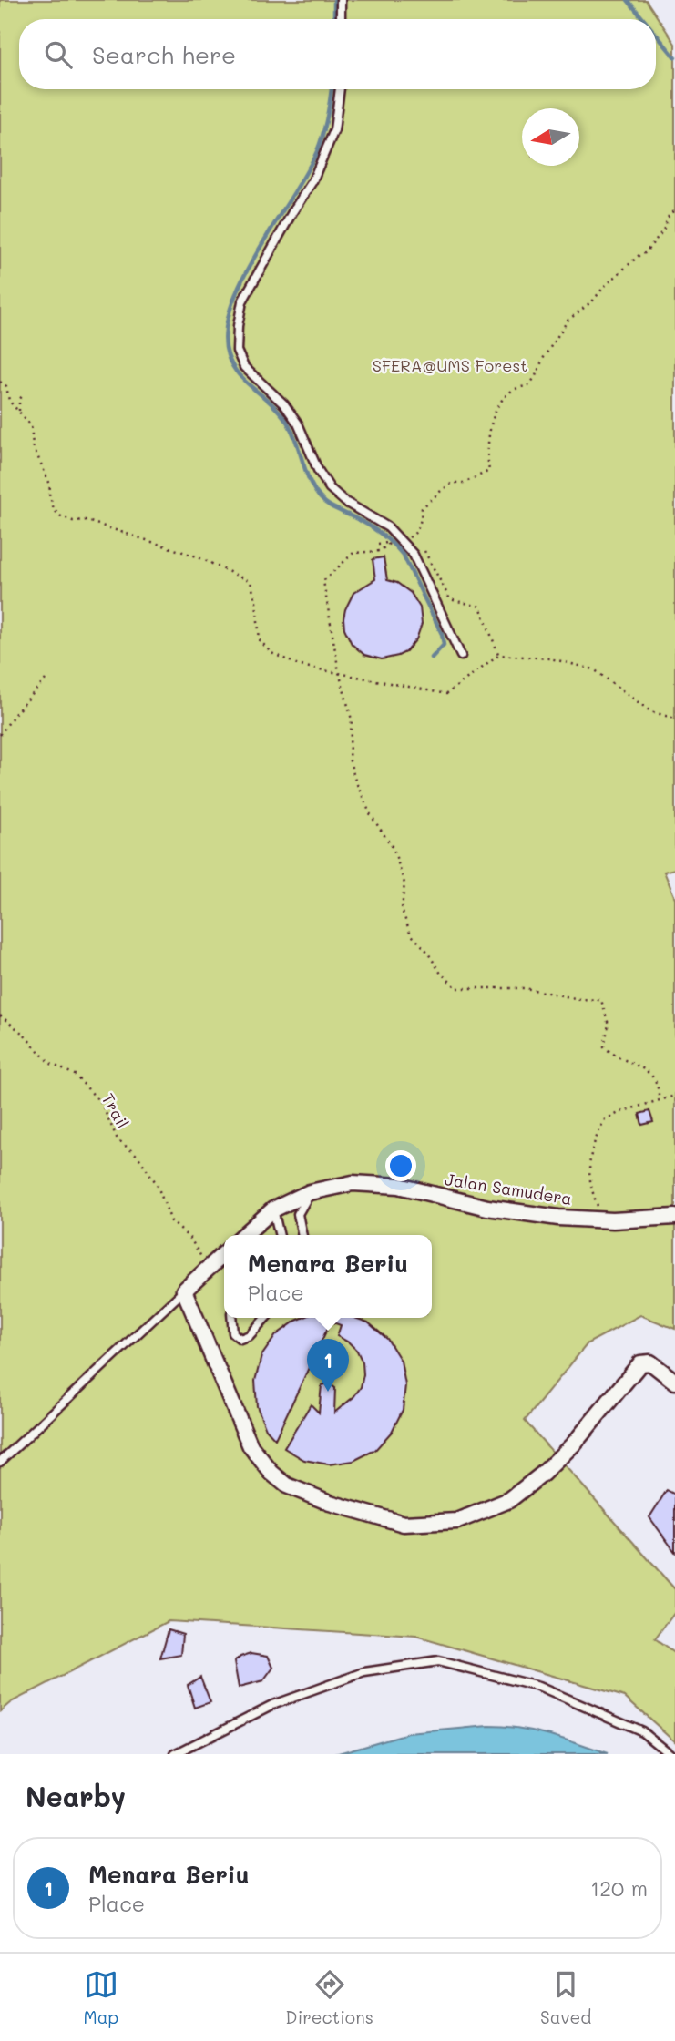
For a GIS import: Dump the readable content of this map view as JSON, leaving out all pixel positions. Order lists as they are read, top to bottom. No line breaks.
{"streets":{"street":["Jalan Samudera"],"path":["Trail"]},"parks":["SFERA@UMS Forest"],"north":"left","page":{"search":"Search here","popup":["Menara Beriu","Place"],"pins":"1","heading":"Nearby","list":[{"mark":"1","name":"Menara Beriu","note":"Place","value":"120 m"}],"nav":["Map","Directions","Saved"]}}
